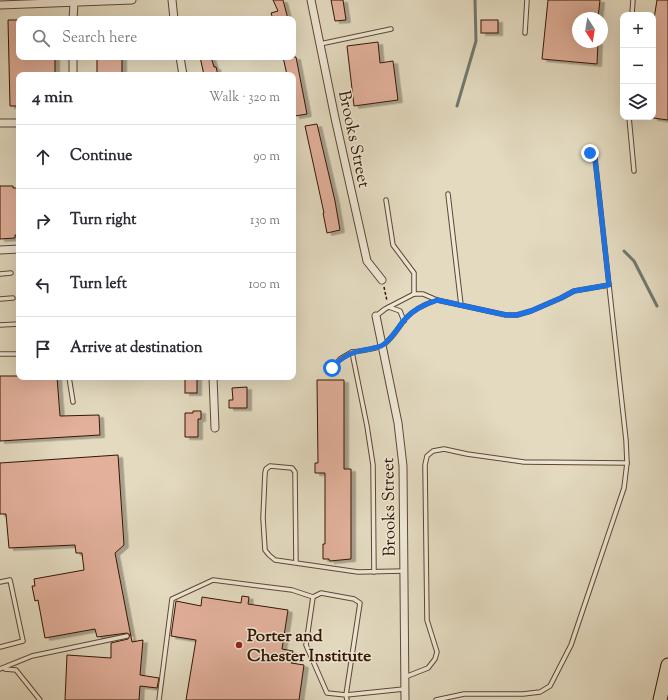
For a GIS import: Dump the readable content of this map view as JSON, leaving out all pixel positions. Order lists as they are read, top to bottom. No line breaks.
{"streets":{"street":["Brooks Street"]},"places":["Porter and Chester Institute"],"north":"bottom","page":{"map_buttons":["+","−"],"search":"Search here","heading":["4 min","Walk · 320 m"],"list":[["Continue","90 m"],["Turn right","130 m"],["Turn left","100 m"],"Arrive at destination"]}}
